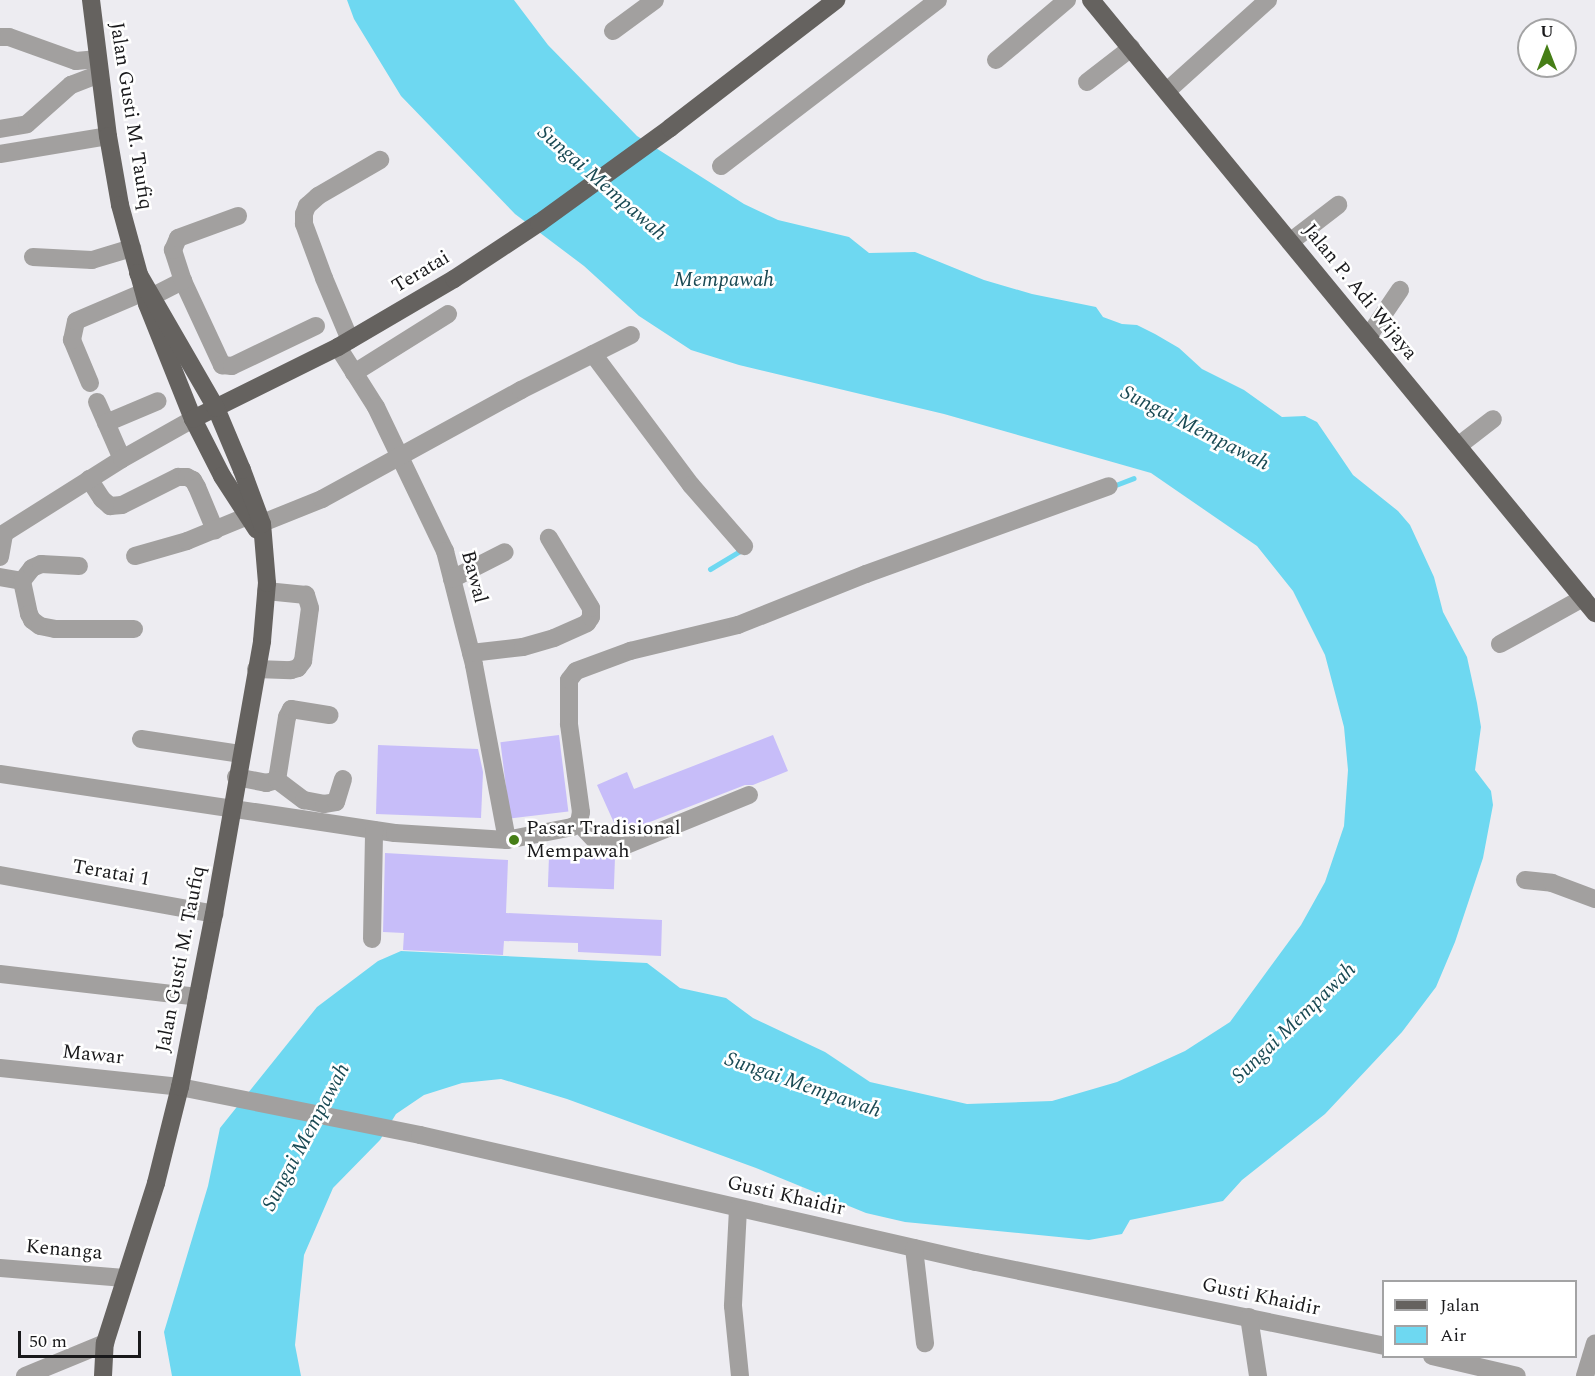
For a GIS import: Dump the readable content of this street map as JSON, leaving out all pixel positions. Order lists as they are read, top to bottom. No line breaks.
{"streets":{"main road":["Jalan Gusti M. Taufiq","Teratai","Jalan P. Adi Wijaya"],"street":["Bawal","Teratai 1","Mawar","Gusti Khaidir","Kenanga"]},"crossings":[["Jalan Gusti M. Taufiq","Teratai"],["Jalan Gusti M. Taufiq","Teratai 1"],["Jalan Gusti M. Taufiq","Mawar"],["Jalan Gusti M. Taufiq","Gusti Khaidir"],["Jalan Gusti M. Taufiq","Kenanga"],["Teratai","Bawal"],["Mawar","Gusti Khaidir"]],"water":["Sungai Mempawah","Mempawah"],"places":["Pasar Tradisional Mempawah"],"legend":["Jalan","Air"],"scale_bar":"50 m","north":"top"}
